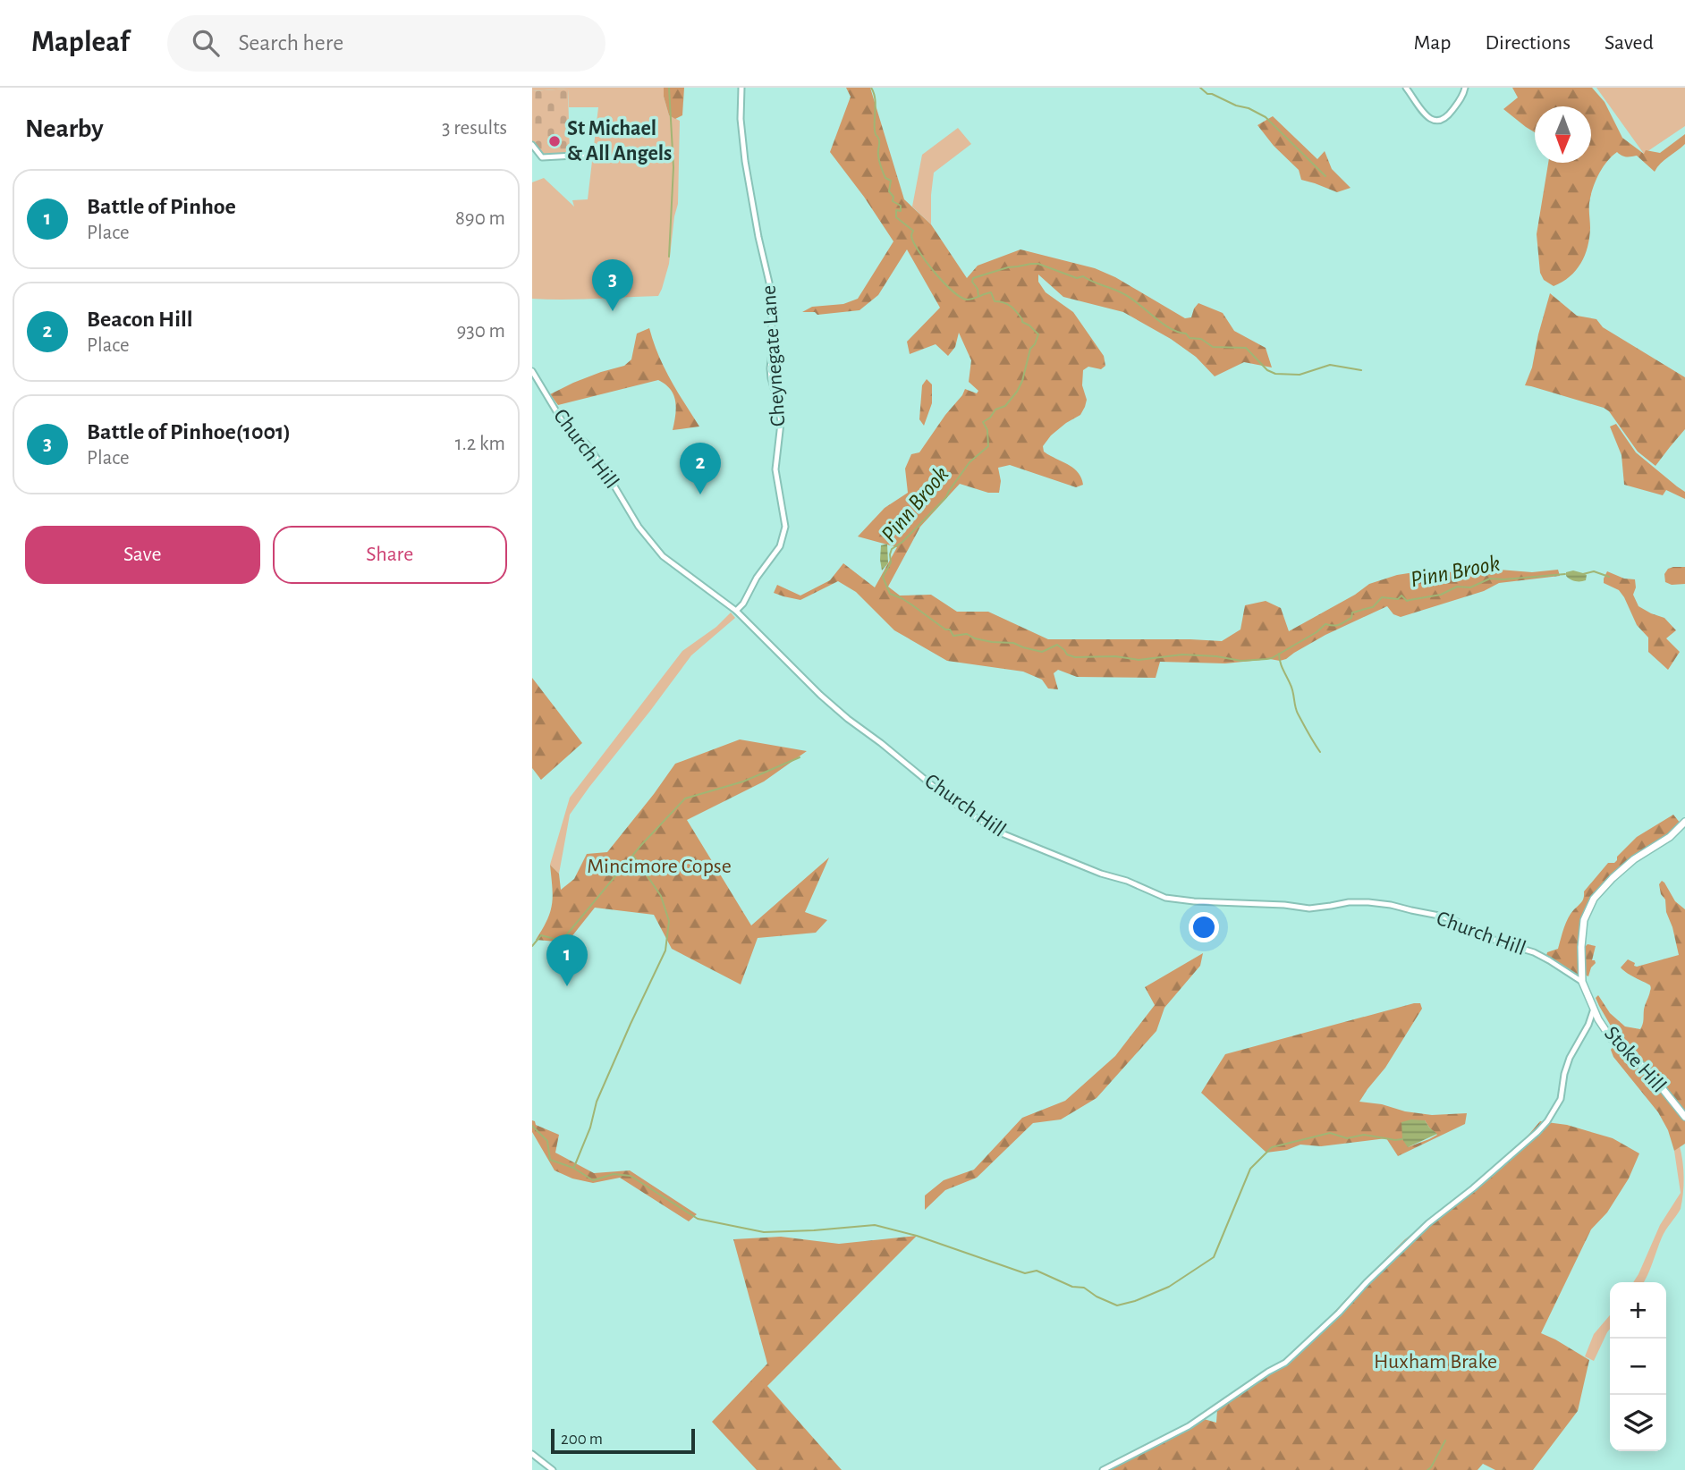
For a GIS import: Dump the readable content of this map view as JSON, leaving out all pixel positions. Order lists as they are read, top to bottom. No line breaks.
{"streets":{"street":["Cheynegate Lane","Church Hill","Stoke Hill"]},"crossings":[["Cheynegate Lane","Church Hill"],["Church Hill","Stoke Hill"]],"water":["Pinn Brook"],"parks":["Mincimore Copse","Huxham Brake"],"places":["St Michael & All Angels"],"scale_bar":"200 m","north":"bottom","page":{"header":"Mapleaf","search":"Search here","nav":["Map","Directions","Saved"],"heading":["Nearby","3 results"],"list":[{"mark":"1","name":"Battle of Pinhoe","note":"Place","value":"890 m"},{"mark":"2","name":"Beacon Hill","note":"Place","value":"930 m"},{"mark":"3","name":"Battle of Pinhoe(1001)","note":"Place","value":"1.2 km"}],"pins":["3","2","1"],"buttons":["Save","Share"],"map_buttons":["+","−"],"scale":"200 m"}}
